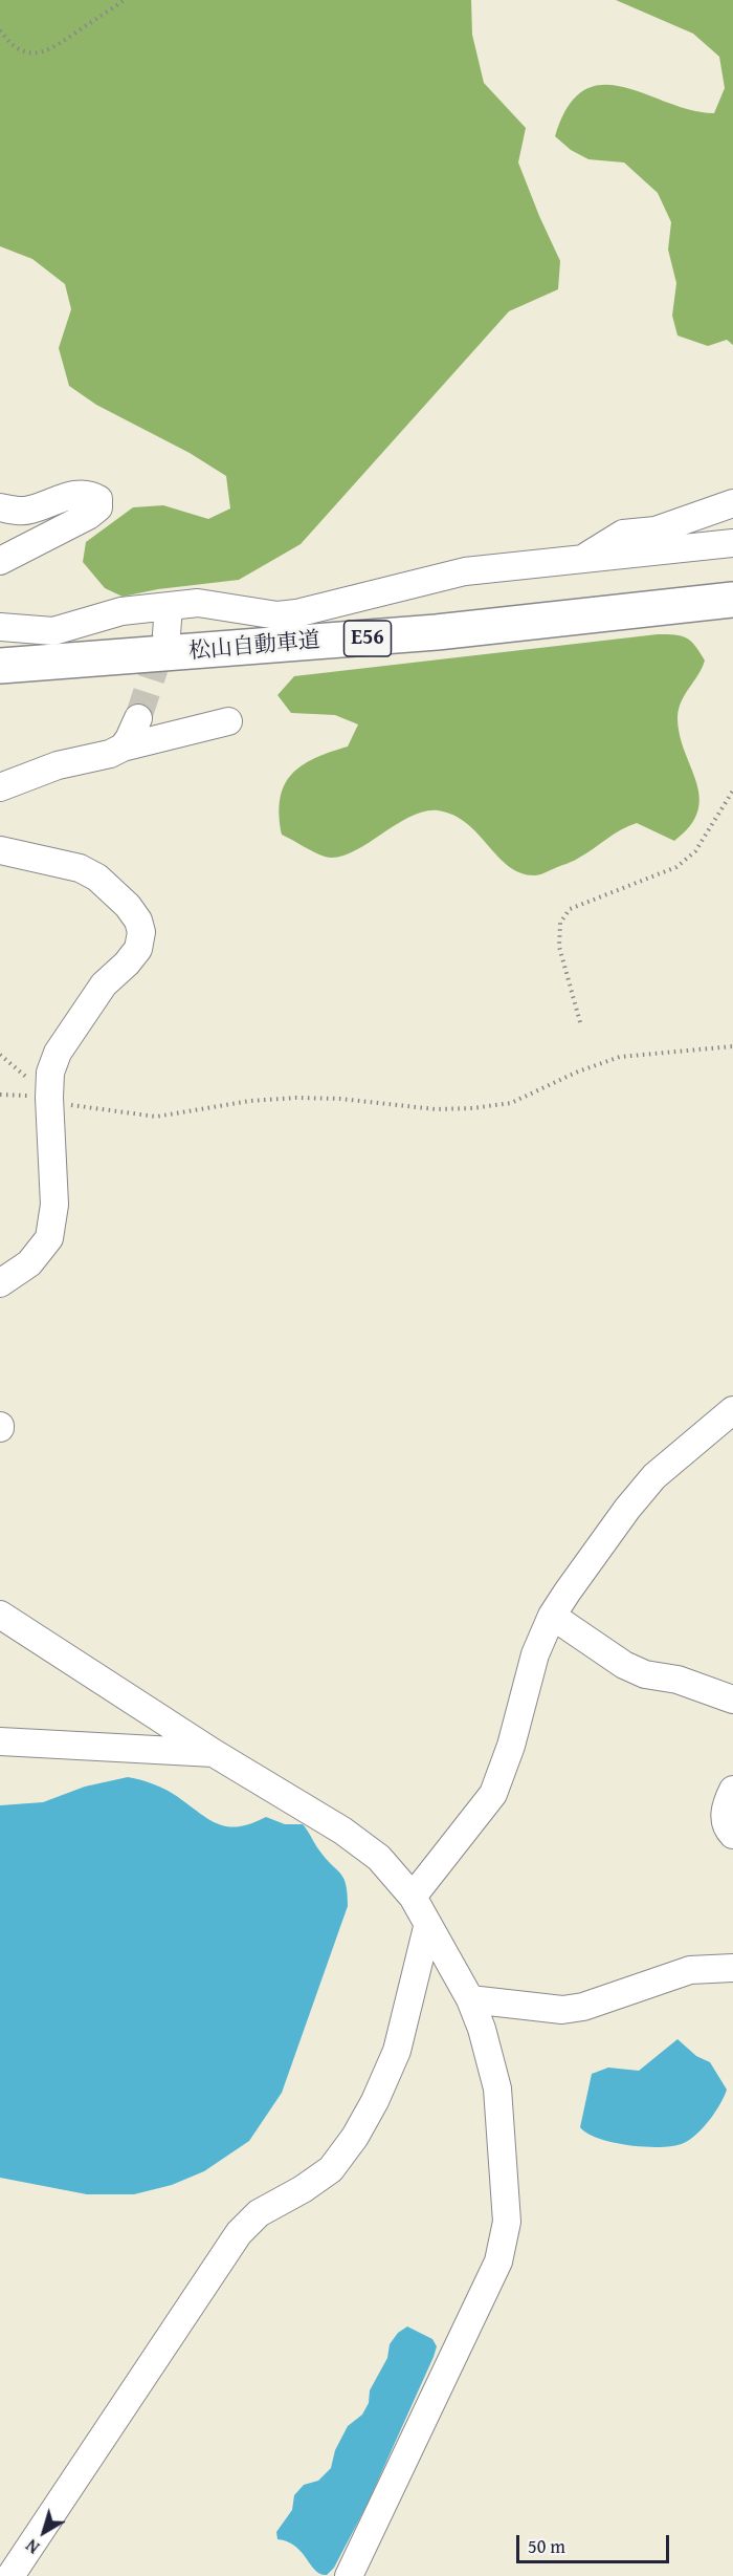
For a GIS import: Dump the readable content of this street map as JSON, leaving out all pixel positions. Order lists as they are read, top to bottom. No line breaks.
{"streets":{"highway":["E56","松山自動車道"]},"scale_bar":"50 m","north":"bottom left"}
